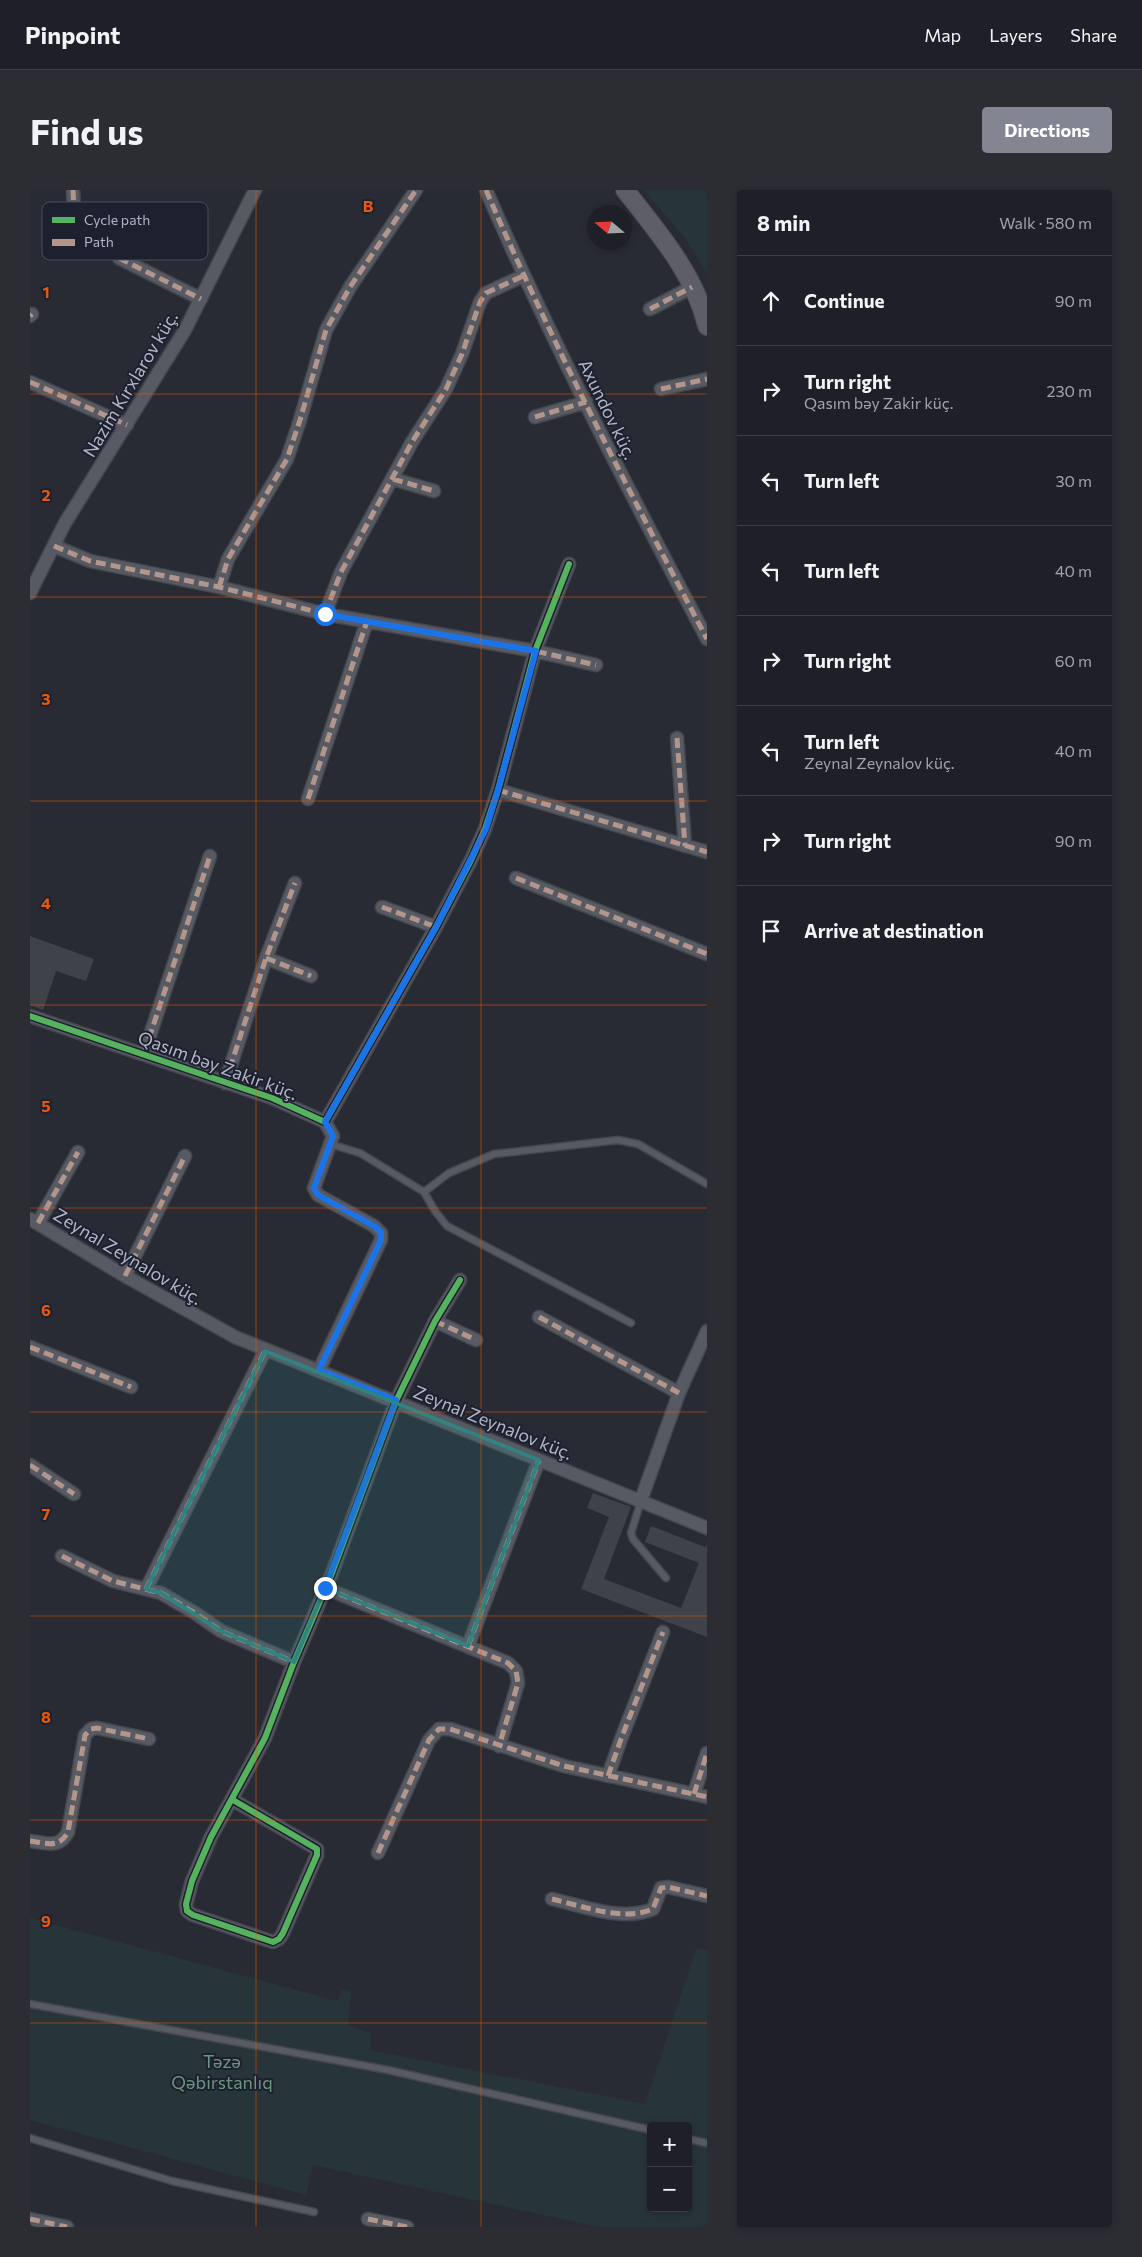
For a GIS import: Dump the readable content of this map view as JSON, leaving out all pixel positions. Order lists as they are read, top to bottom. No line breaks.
{"streets":{"street":["Nazim Kırxlarov küç.","Axundov küç.","Qasım bəy Zakir küç.","Zeynal Zeynalov küç."]},"parks":["Təzə Qəbirstanlıq"],"legend":["Cycle path","Path"],"north":"left","page":{"header":"Pinpoint","nav":["Map","Layers","Share"],"buttons":"Directions","title":"Find us","heading":["8 min","Walk · 580 m"],"list":[["Continue","90 m"],["Turn right","Qasım bəy Zakir küç.","230 m"],["Turn left","30 m"],["Turn left","40 m"],["Turn right","60 m"],["Turn left","Zeynal Zeynalov küç.","40 m"],["Turn right","90 m"],"Arrive at destination"],"map_buttons":["+","−"]},"grid":{"columns":["B"],"rows":["1","2","3","4","5","6","7","8","9"]}}
